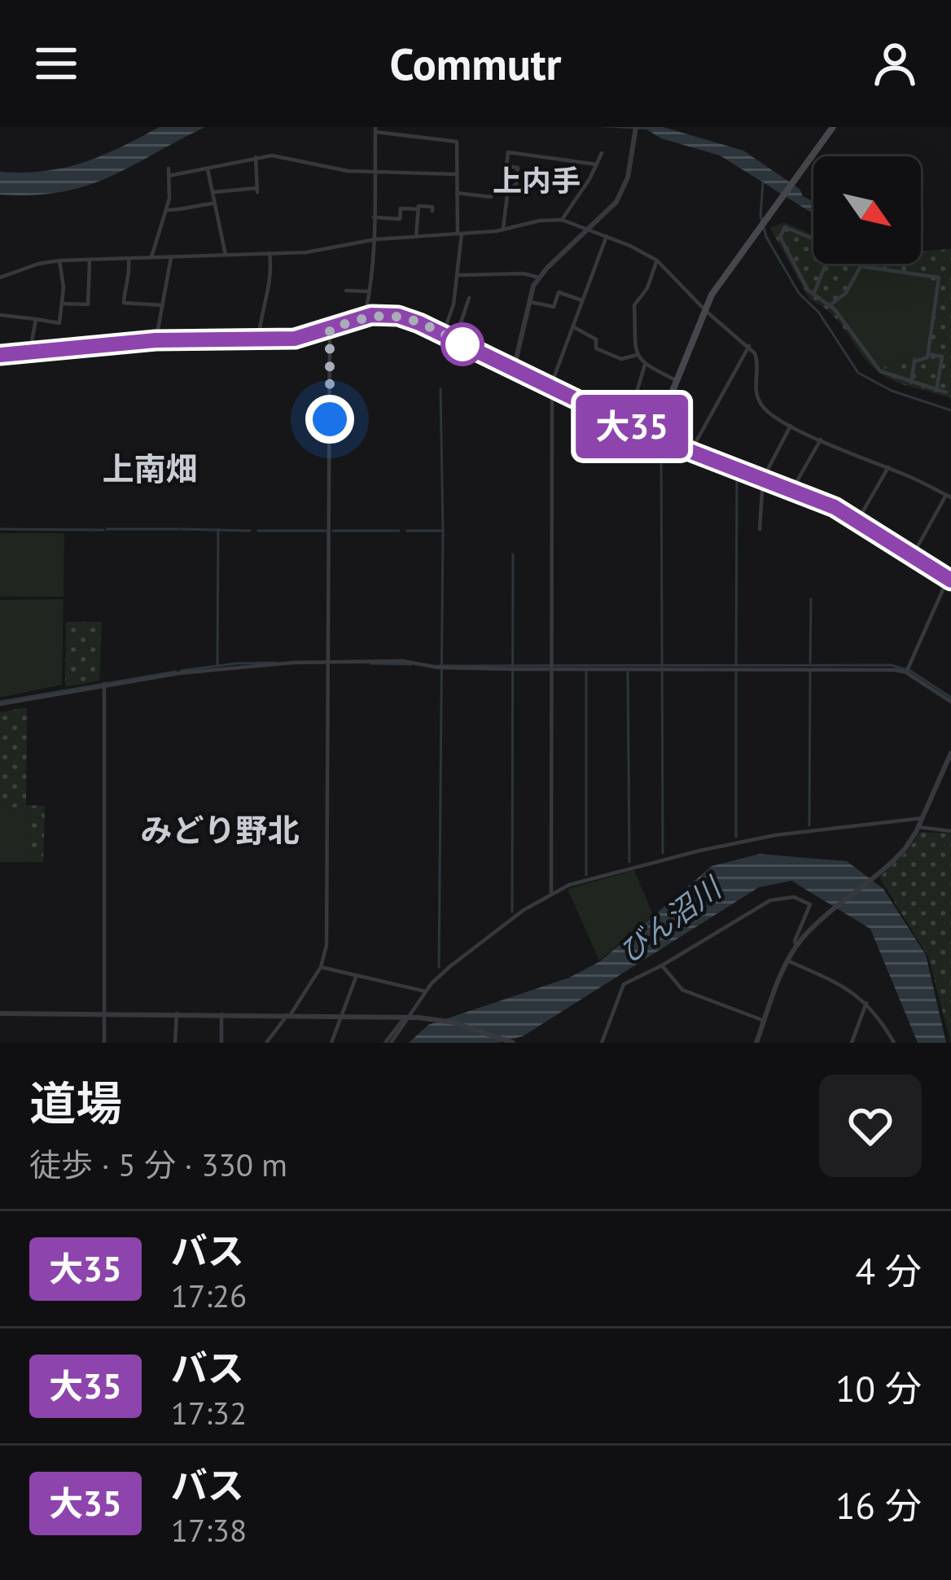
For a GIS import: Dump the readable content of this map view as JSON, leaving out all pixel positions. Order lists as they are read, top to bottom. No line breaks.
{"districts":["上内手","上南畑","みどり野北"],"water":["びん沼川"],"lines":["bus line 大35"],"north":"bottom right","page":{"header":"Commutr","on_map":"大35","heading":["道場","徒歩 · 5 分 · 330 m"],"list":[{"mark":"大35","name":"バス","note":"17:26","value":"4 分"},{"mark":"大35","name":"バス","note":"17:32","value":"10 分"},{"mark":"大35","name":"バス","note":"17:38","value":"16 分"}]}}
